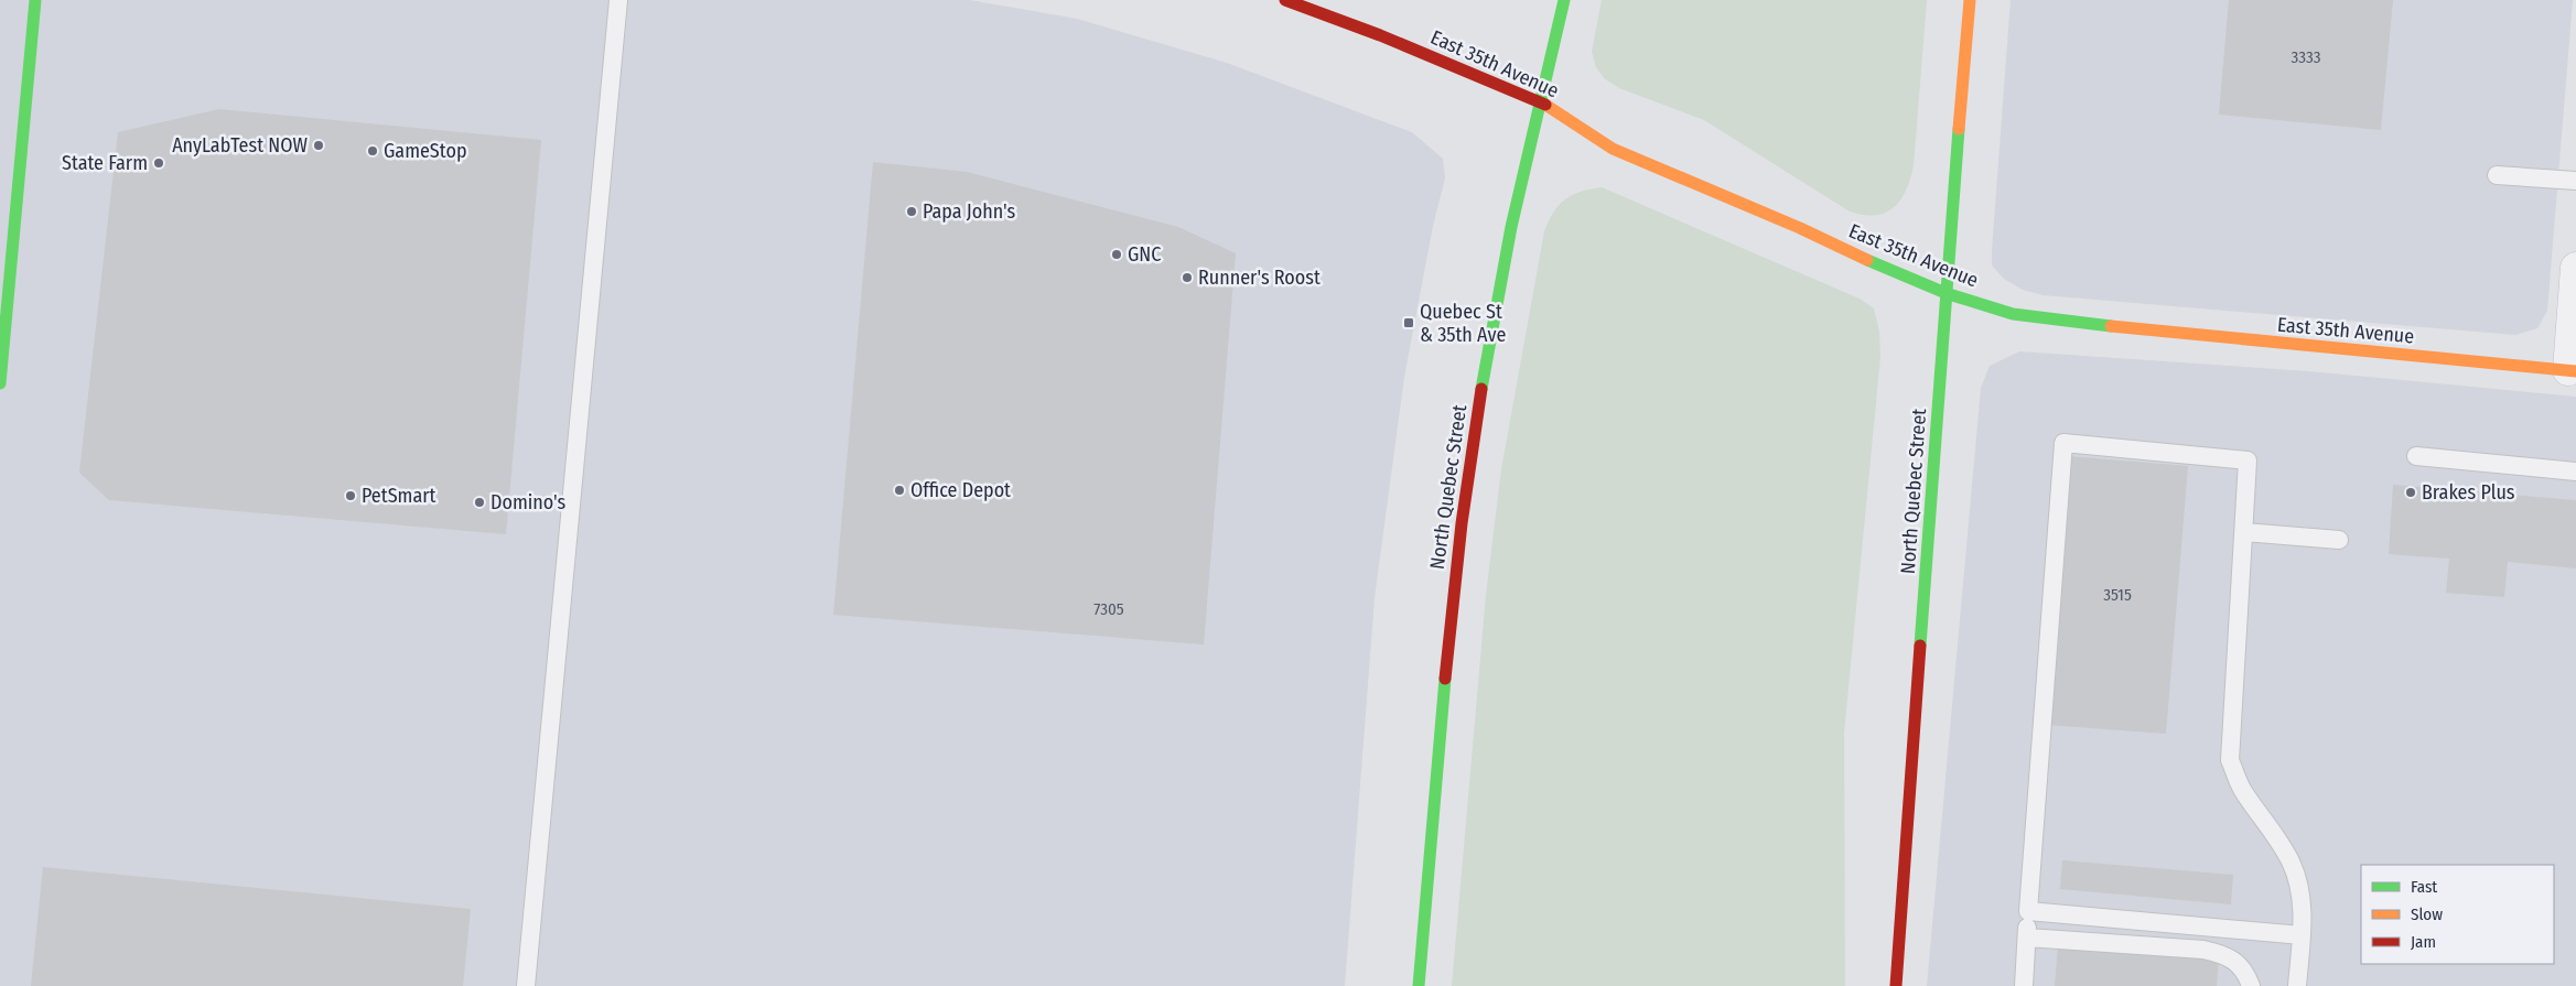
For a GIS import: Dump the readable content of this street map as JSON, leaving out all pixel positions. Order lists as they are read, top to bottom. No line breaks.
{"streets":{"main road":["East 35th Avenue","North Quebec Street"]},"crossings":[["East 35th Avenue","North Quebec Street"]],"places":{"other":["AnyLabTest NOW","GameStop","State Farm","Papa John's","GNC","Runner's Roost","Office Depot","Brakes Plus","PetSmart","Domino's"],"transit":["Quebec St & 35th Ave"]},"house_numbers":["3333","3515","7305"],"legend":["Fast","Slow","Jam"]}
